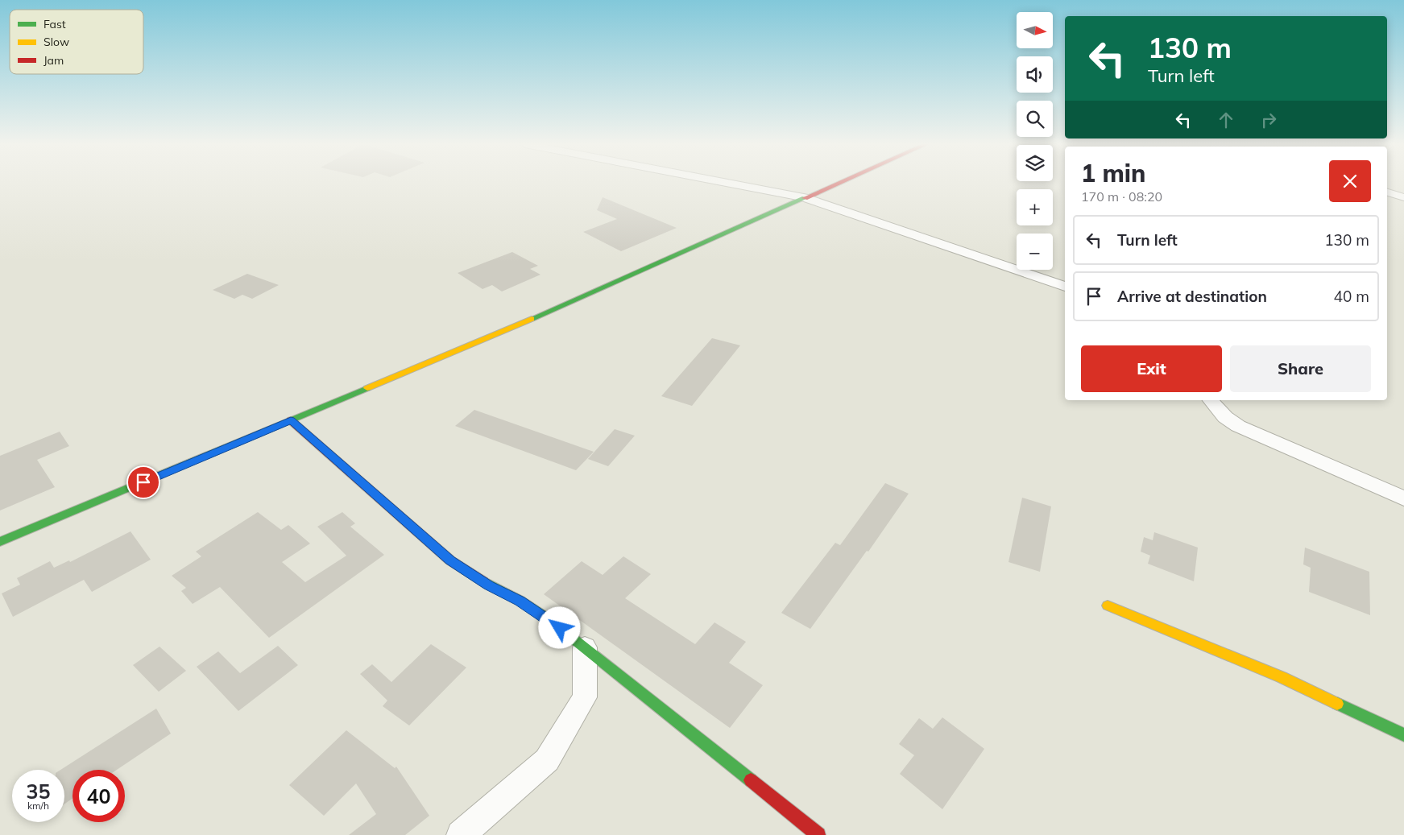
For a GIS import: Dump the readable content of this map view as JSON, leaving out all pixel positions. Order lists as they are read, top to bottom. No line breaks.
{"legend":["Fast","Slow","Jam"],"north":"right","page":{"map_buttons":["+","−"],"turn":["130 m","Turn left"],"heading":["1 min","170 m · 08:20"],"list":[{"name":"Turn left","value":"130 m"},{"name":"Arrive at destination","value":"40 m"}],"buttons":["Exit","Share"],"speed":"35 km/h","limit":"40"}}
